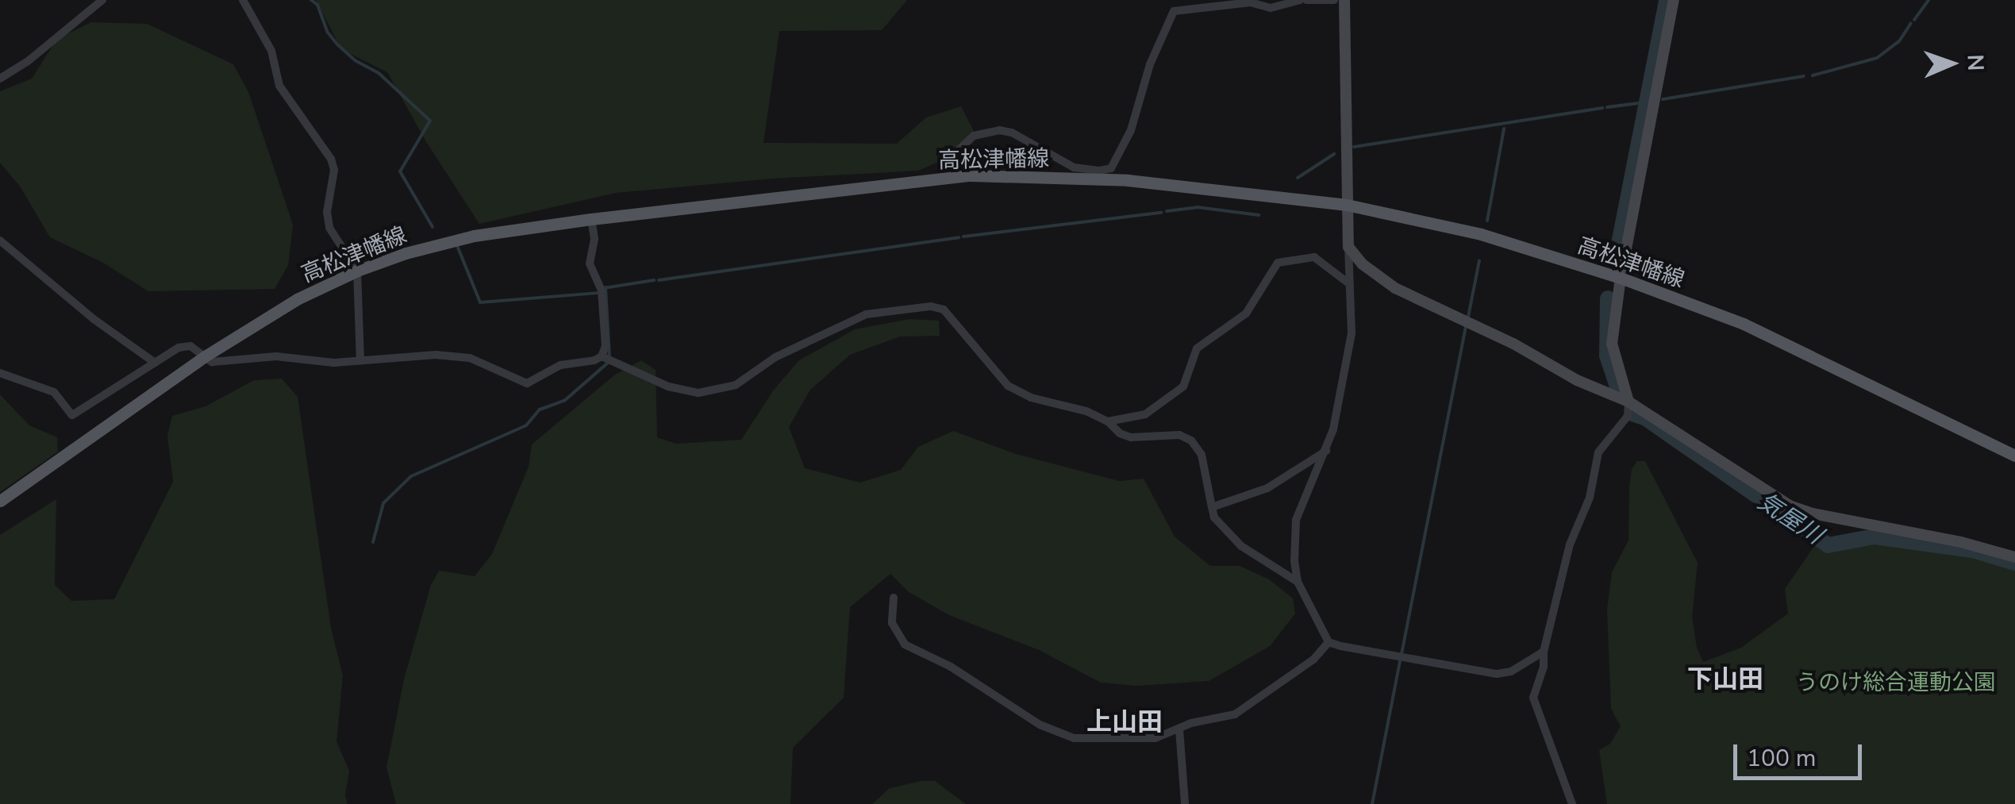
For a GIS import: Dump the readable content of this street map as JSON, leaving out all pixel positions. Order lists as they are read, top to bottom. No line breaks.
{"streets":{"main road":["高松津幡線"]},"districts":["下山田","上山田"],"water":["気屋川"],"parks":["うのけ総合運動公園"],"scale_bar":"100 m","north":"right"}
